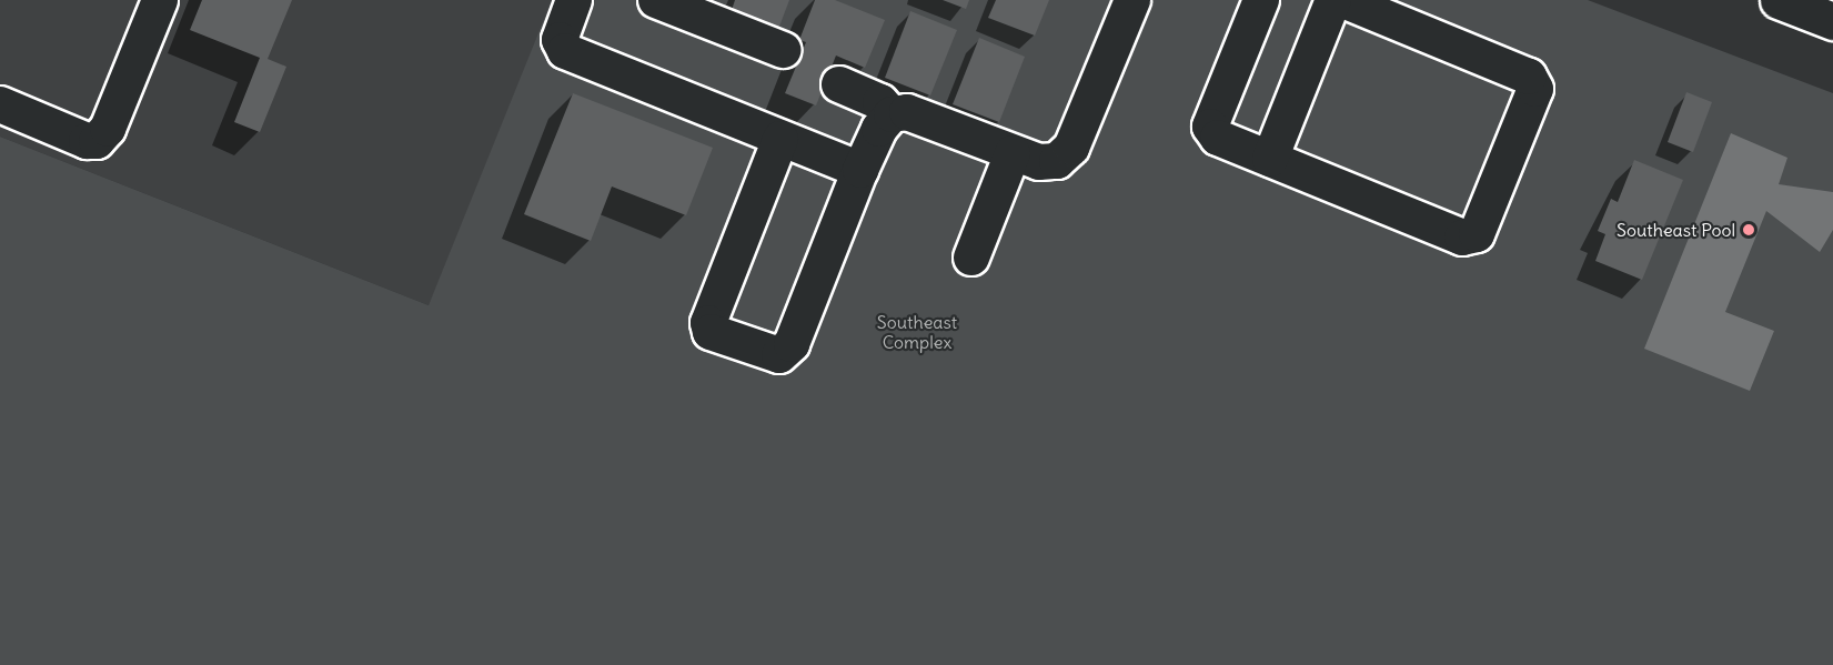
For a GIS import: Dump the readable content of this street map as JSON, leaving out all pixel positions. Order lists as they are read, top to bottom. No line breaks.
{"parks":["Southeast Complex"],"places":["Southeast Pool"]}
